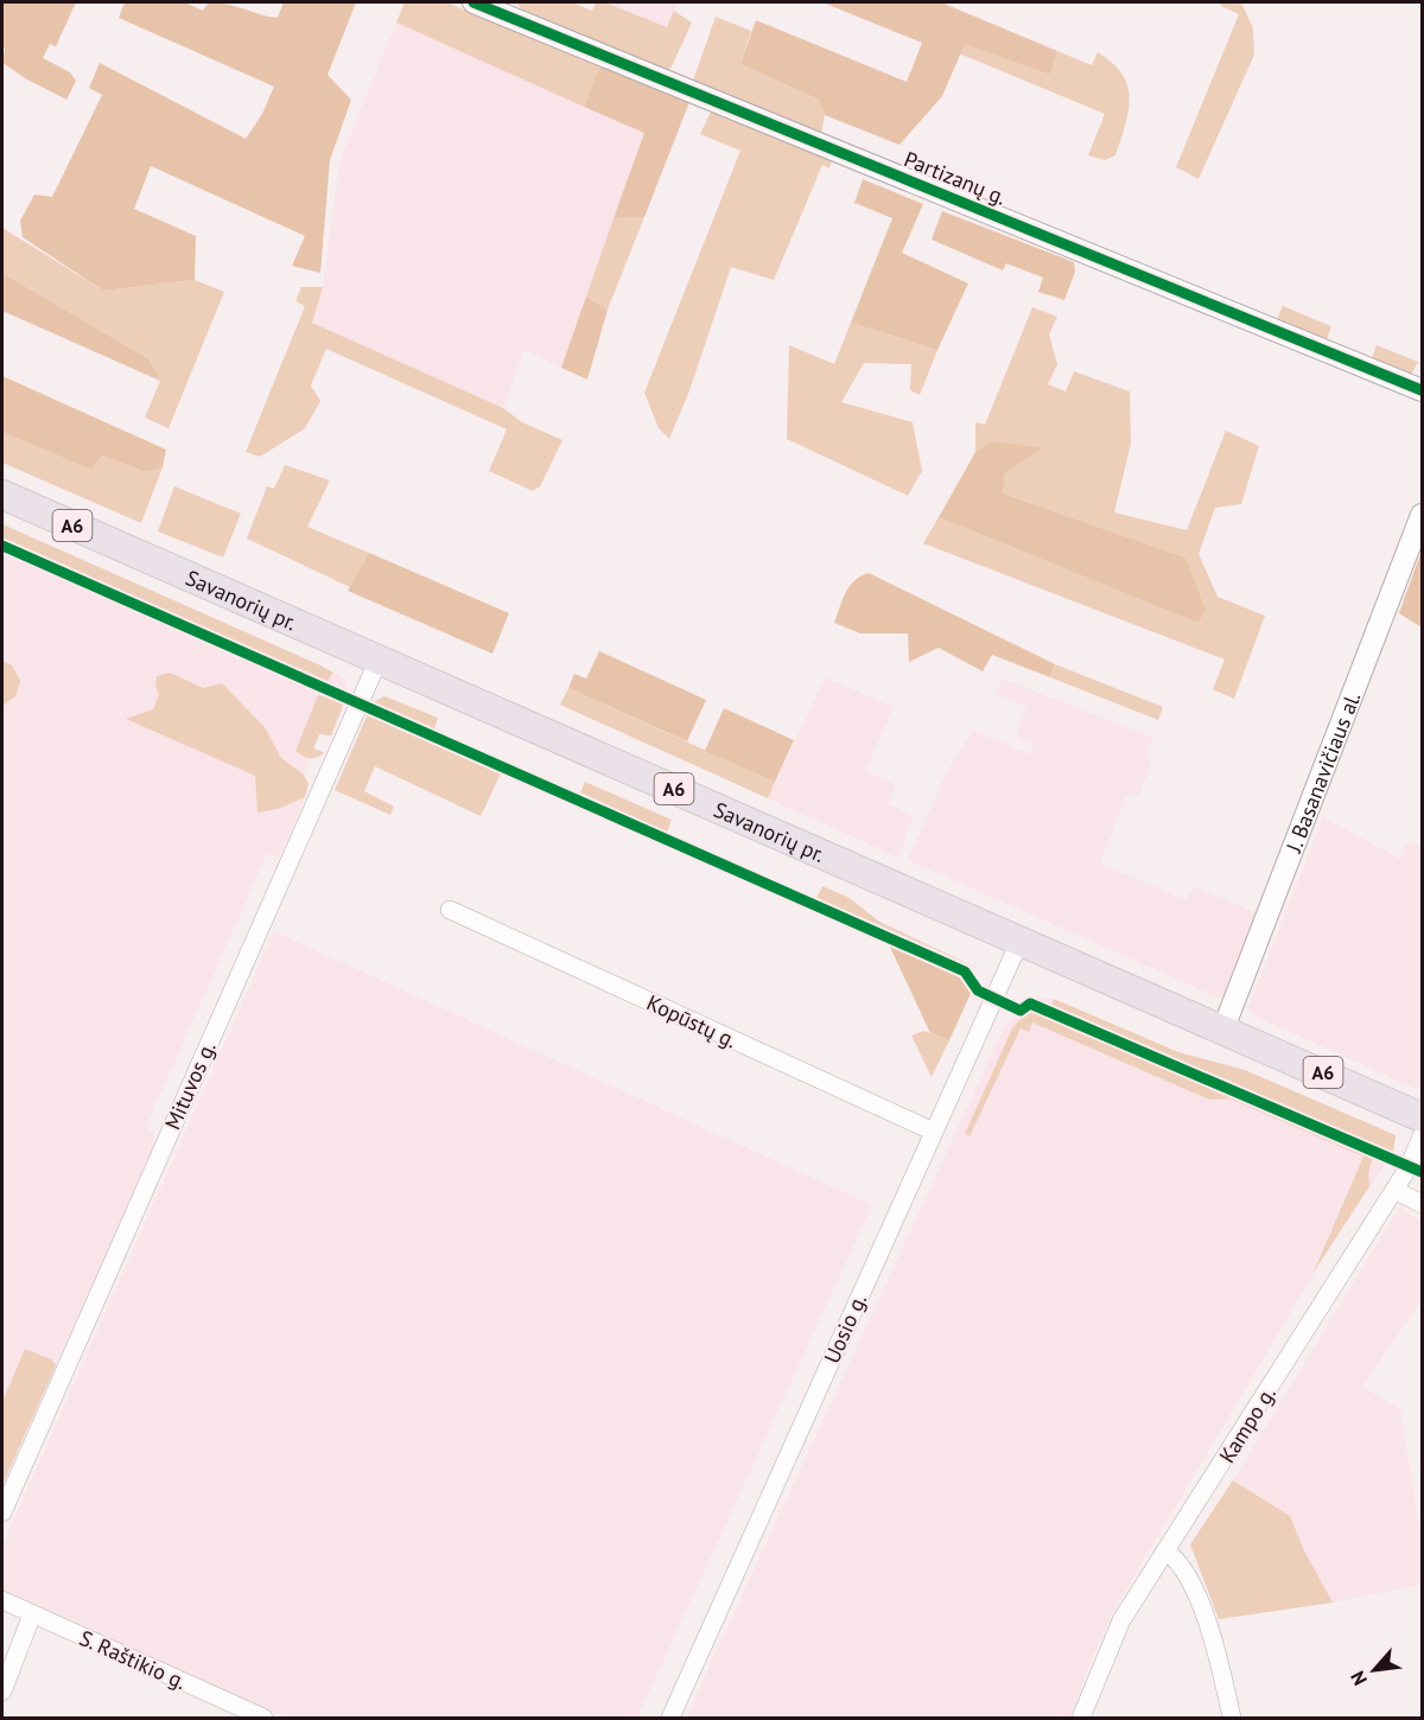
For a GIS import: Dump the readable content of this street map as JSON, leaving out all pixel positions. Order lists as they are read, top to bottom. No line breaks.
{"streets":{"main road":["A6","Savanorių pr."],"street":["Partizanų g.","J. Basanavičiaus al.","Kopūstų g.","Mituvos g.","Uosio g.","Kampo g.","S. Raštikio g."]},"crossings":[["Savanorių pr.","J. Basanavičiaus al."],["Savanorių pr.","Mituvos g."],["Savanorių pr.","Uosio g."],["Kopūstų g.","Uosio g."]],"north":"bottom left"}
